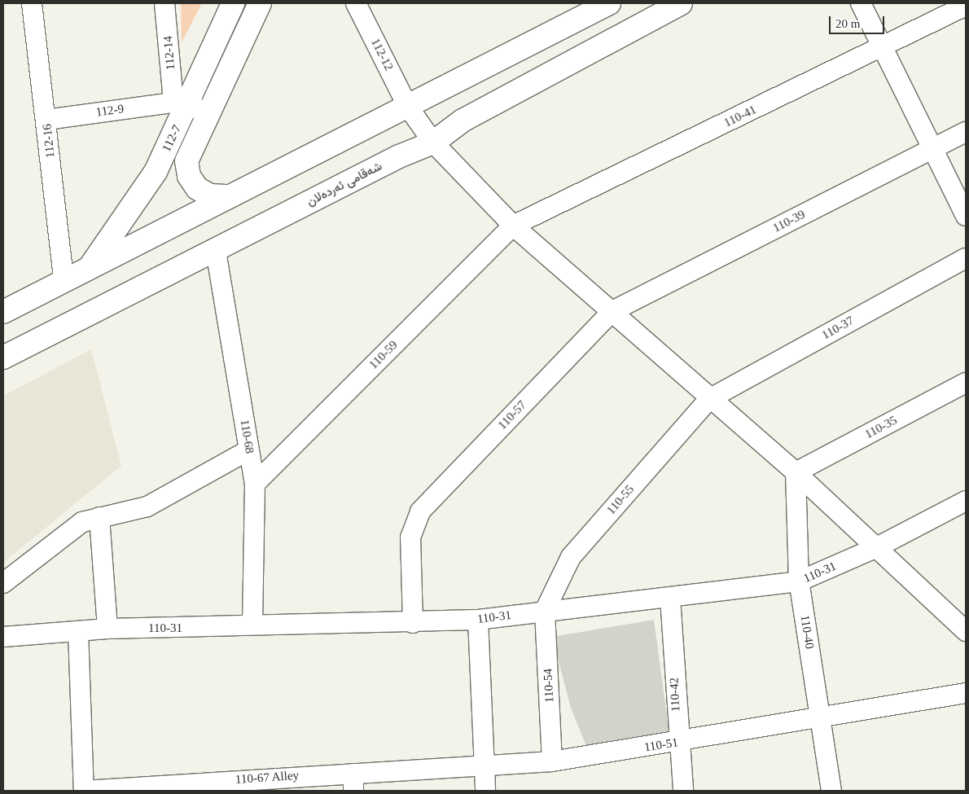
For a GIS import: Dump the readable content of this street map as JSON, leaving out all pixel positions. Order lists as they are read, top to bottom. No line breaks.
{"streets":{"main road":["112-7","شەقامی ئەردەلان"],"street":["112-14","112-12","112-9","110-41","112-16","110-39","110-37","110-59","110-57","110-35","110-68","110-55","110-31","110-40","110-54","110-42","110-51","110-67 Alley"]},"crossings":[["112-14","112-9"],["112-14","112-7"],["112-12","110-41"],["112-12","شەقامی ئەردەلان"],["112-12","110-39"],["112-12","110-37"],["112-12","110-59"],["112-12","110-57"],["112-12","110-35"],["112-12","110-55"],["112-12","110-31"],["112-12","110-40"],["112-9","112-7"],["112-9","112-16"],["110-41","110-59"],["شەقامی ئەردەلان","110-68"],["110-39","110-57"],["110-37","110-55"],["110-59","110-68"],["110-57","110-31"],["110-35","110-40"],["110-68","110-31"],["110-55","110-31"],["110-55","110-54"],["110-31","110-40"],["110-31","110-54"],["110-31","110-42"],["110-40","110-51"],["110-54","110-51"],["110-42","110-51"],["110-51","110-67 Alley"]],"scale_bar":"20 m"}
